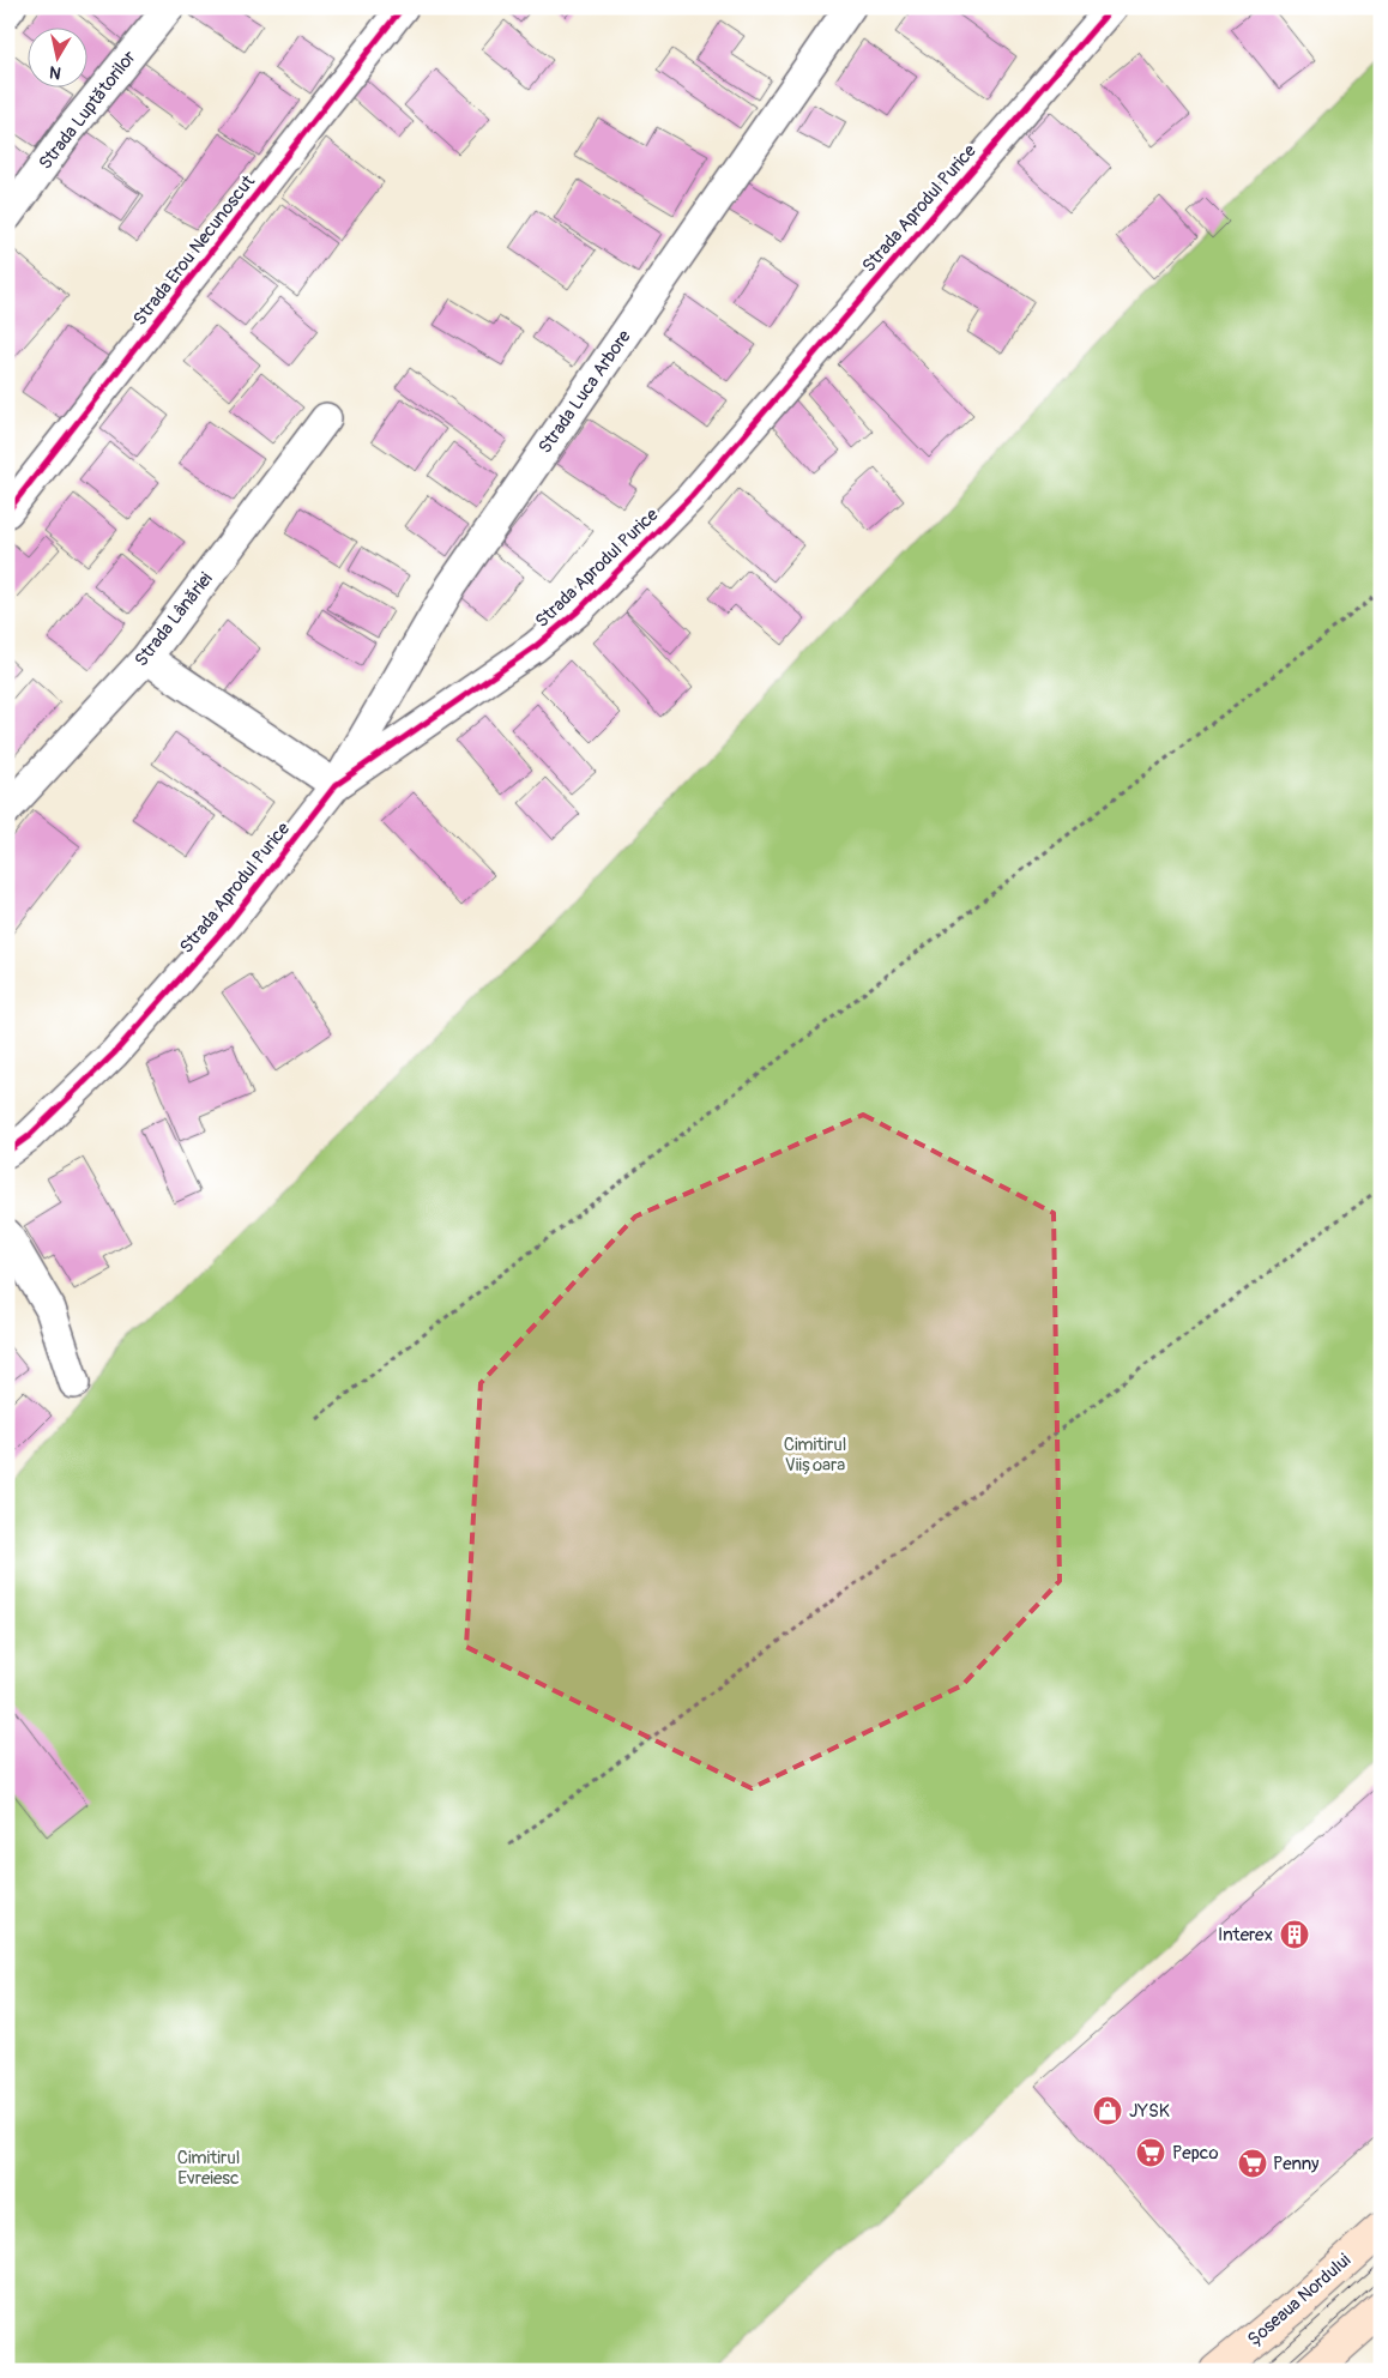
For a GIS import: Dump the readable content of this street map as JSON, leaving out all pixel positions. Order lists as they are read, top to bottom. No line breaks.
{"streets":{"main road":["Șoseaua Nordului"],"street":["Strada Luptătorilor","Strada Aprodul Purice","Strada Erou Necunoscut","Strada Luca Arbore","Strada Lânăriei"]},"crossings":[["Strada Aprodul Purice","Strada Luca Arbore"]],"parks":["Cimitirul Viișoara","Cimitirul Evreiesc"],"places":{"building":["Interex"],"shop":["JYSK"],"supermarket":["Pepco","Penny"]},"north":"bottom"}
